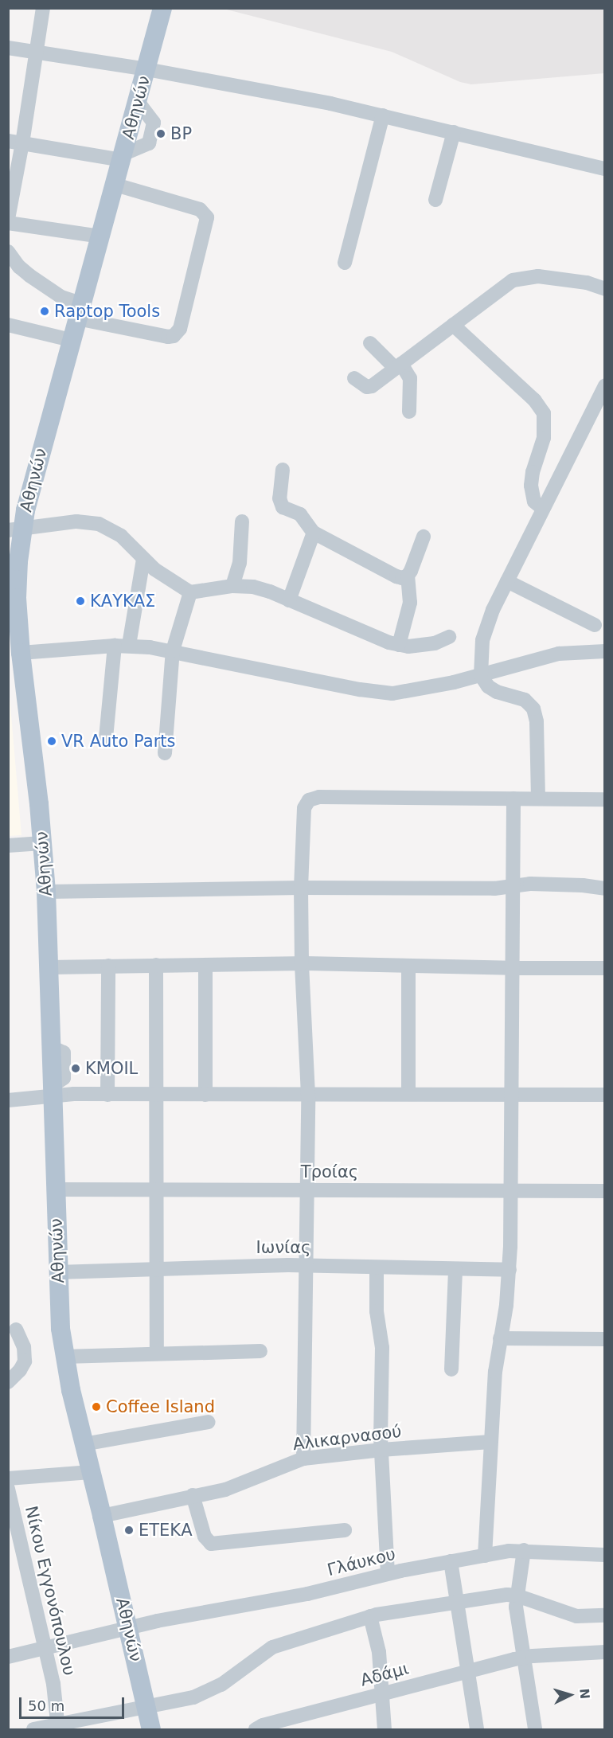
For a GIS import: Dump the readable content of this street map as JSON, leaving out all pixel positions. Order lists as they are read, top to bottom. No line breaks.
{"streets":{"main road":["Αθηνών"],"street":["Τροίας","Ιωνίας","Αλικαρνασού","Γλάυκου","Νίκου Εγγονόπουλου","Αδάμι"]},"crossings":[["Αθηνών","Τροίας"],["Αθηνών","Ιωνίας"],["Αθηνών","Αλικαρνασού"],["Αθηνών","Γλάυκου"],["Γλάυκου","Νίκου Εγγονόπουλου"]],"places":["BP","Raptop Tools","ΚΑΥΚΑΣ","VR Auto Parts","KMOIL","Coffee Island","ΕΤΕΚΑ"],"scale_bar":"50 m","north":"right"}
